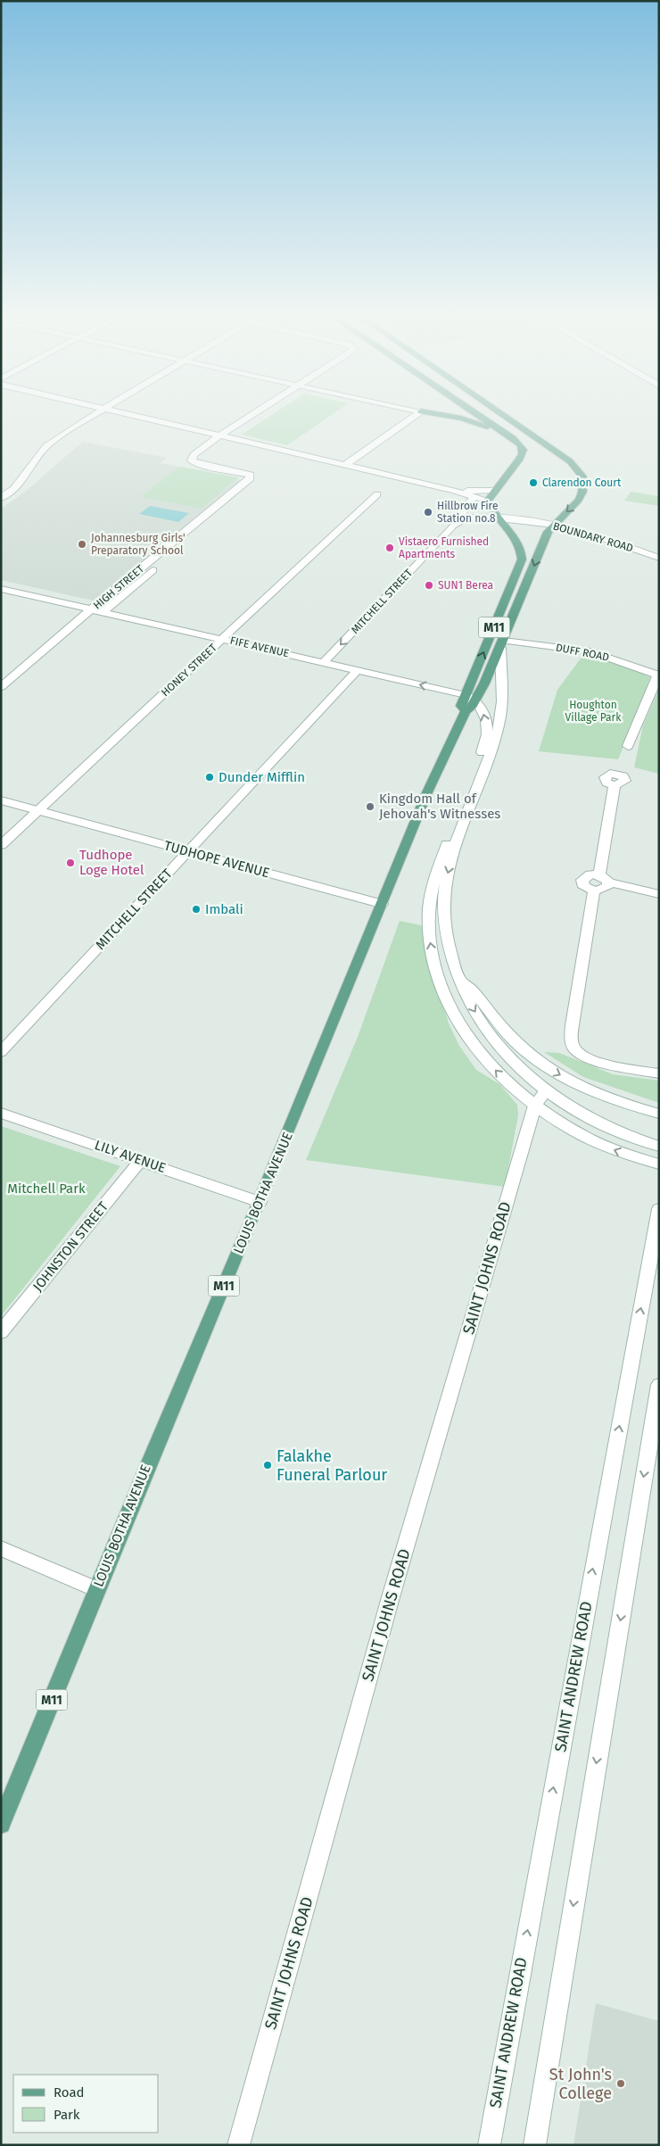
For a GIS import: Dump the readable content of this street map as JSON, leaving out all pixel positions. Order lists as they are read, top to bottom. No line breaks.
{"streets":{"main road":["M11","LOUIS BOTHA AVENUE"],"street":["BOUNDARY ROAD","HIGH STREET","MITCHELL STREET","FIFE AVENUE","DUFF ROAD","HONEY STREET","TUDHOPE AVENUE","LILY AVENUE","JOHNSTON STREET","SAINT JOHNS ROAD","SAINT ANDREW ROAD"]},"crossings":[["BOUNDARY ROAD","M11"],["HIGH STREET","FIFE AVENUE"],["MITCHELL STREET","FIFE AVENUE"],["MITCHELL STREET","TUDHOPE AVENUE"],["M11","FIFE AVENUE"],["M11","DUFF ROAD"],["M11","LOUIS BOTHA AVENUE"],["FIFE AVENUE","HONEY STREET"],["FIFE AVENUE","LOUIS BOTHA AVENUE"],["HONEY STREET","TUDHOPE AVENUE"],["TUDHOPE AVENUE","LOUIS BOTHA AVENUE"],["LILY AVENUE","LOUIS BOTHA AVENUE"],["LILY AVENUE","JOHNSTON STREET"]],"parks":["Houghton Village Park","Mitchell Park"],"places":["Clarendon Court","Hillbrow Fire Station no.8","Johannesburg Girls' Preparatory School","Vistaero Furnished Apartments","SUN1 Berea","Dunder Mifflin","Kingdom Hall of Jehovah's Witnesses","Tudhope Loge Hotel","Imbali","Falakhe Funeral Parlour","St John's College"],"legend":["Road","Park"]}
